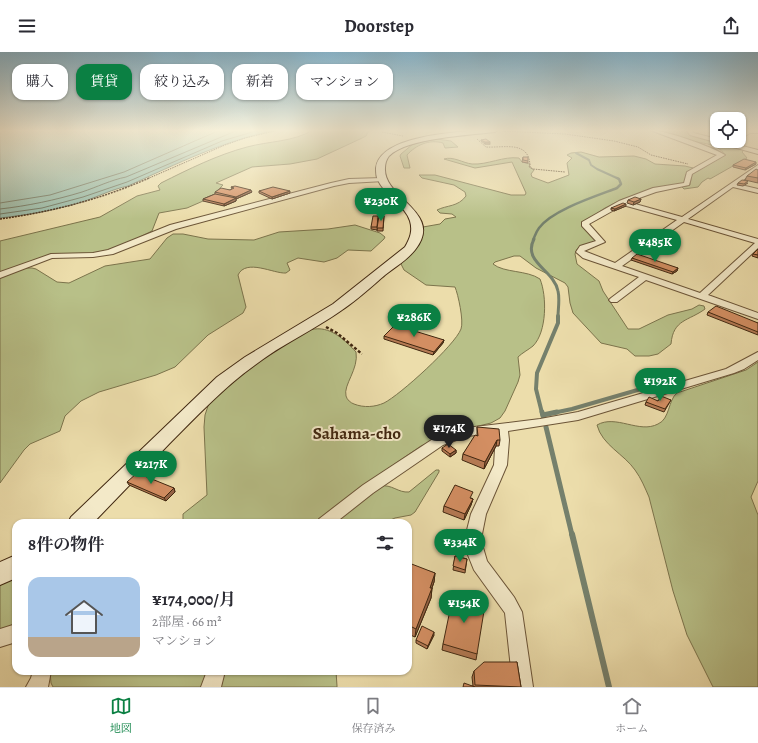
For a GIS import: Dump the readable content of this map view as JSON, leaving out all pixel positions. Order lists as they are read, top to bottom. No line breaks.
{"districts":["Sahama-cho"],"page":{"header":"Doorstep","chip":["購入","賃貸","絞り込み","新着","マンション"],"price":["¥230K","¥485K","¥286K","¥192K","¥174K","¥217K","¥334K","¥154K"],"heading":"8件の物件","list":[{"name":"¥174,000/月","note":"2部屋 · 66 m² · マンション"}],"tabs":["地図","保存済み","ホーム"]}}
